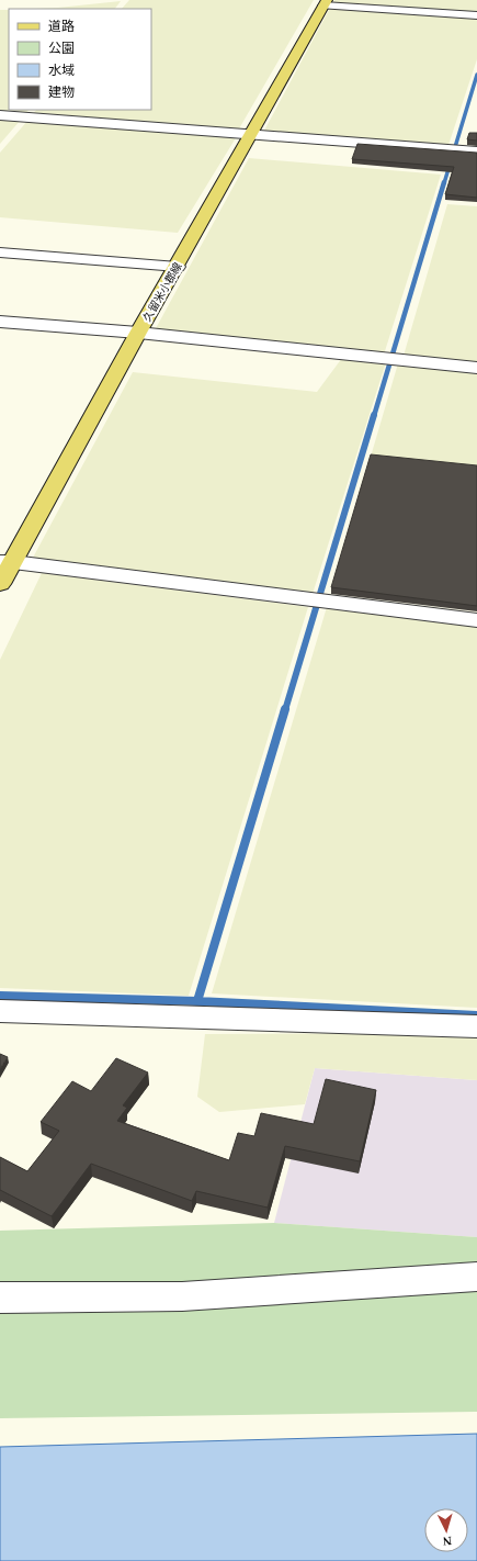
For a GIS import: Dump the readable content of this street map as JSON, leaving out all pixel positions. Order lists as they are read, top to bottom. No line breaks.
{"streets":{"main road":["久留米小郡線"]},"legend":["道路","公園","水域","建物"],"north":"bottom"}
